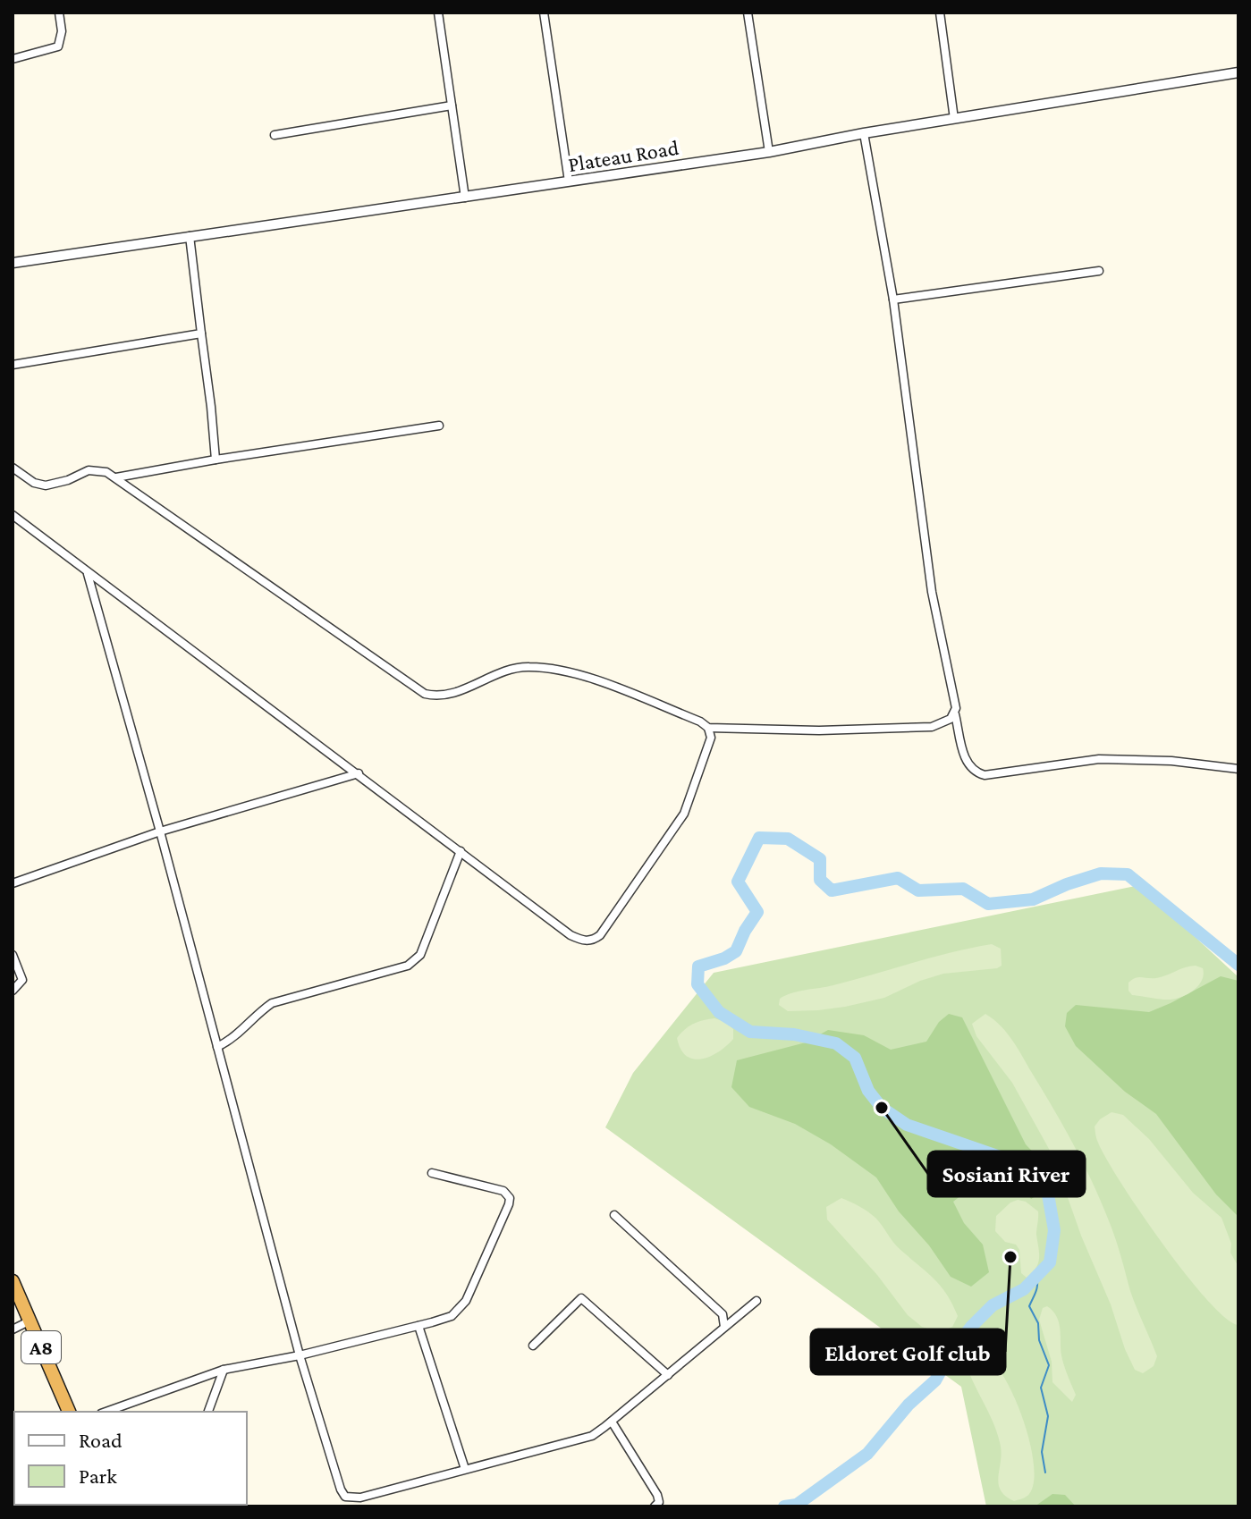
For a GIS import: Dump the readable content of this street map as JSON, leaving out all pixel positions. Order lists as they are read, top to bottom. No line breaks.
{"streets":{"highway":["A8"],"street":["Plateau Road"]},"places":["Sosiani River","Eldoret Golf club"],"legend":["Road","Park"]}
